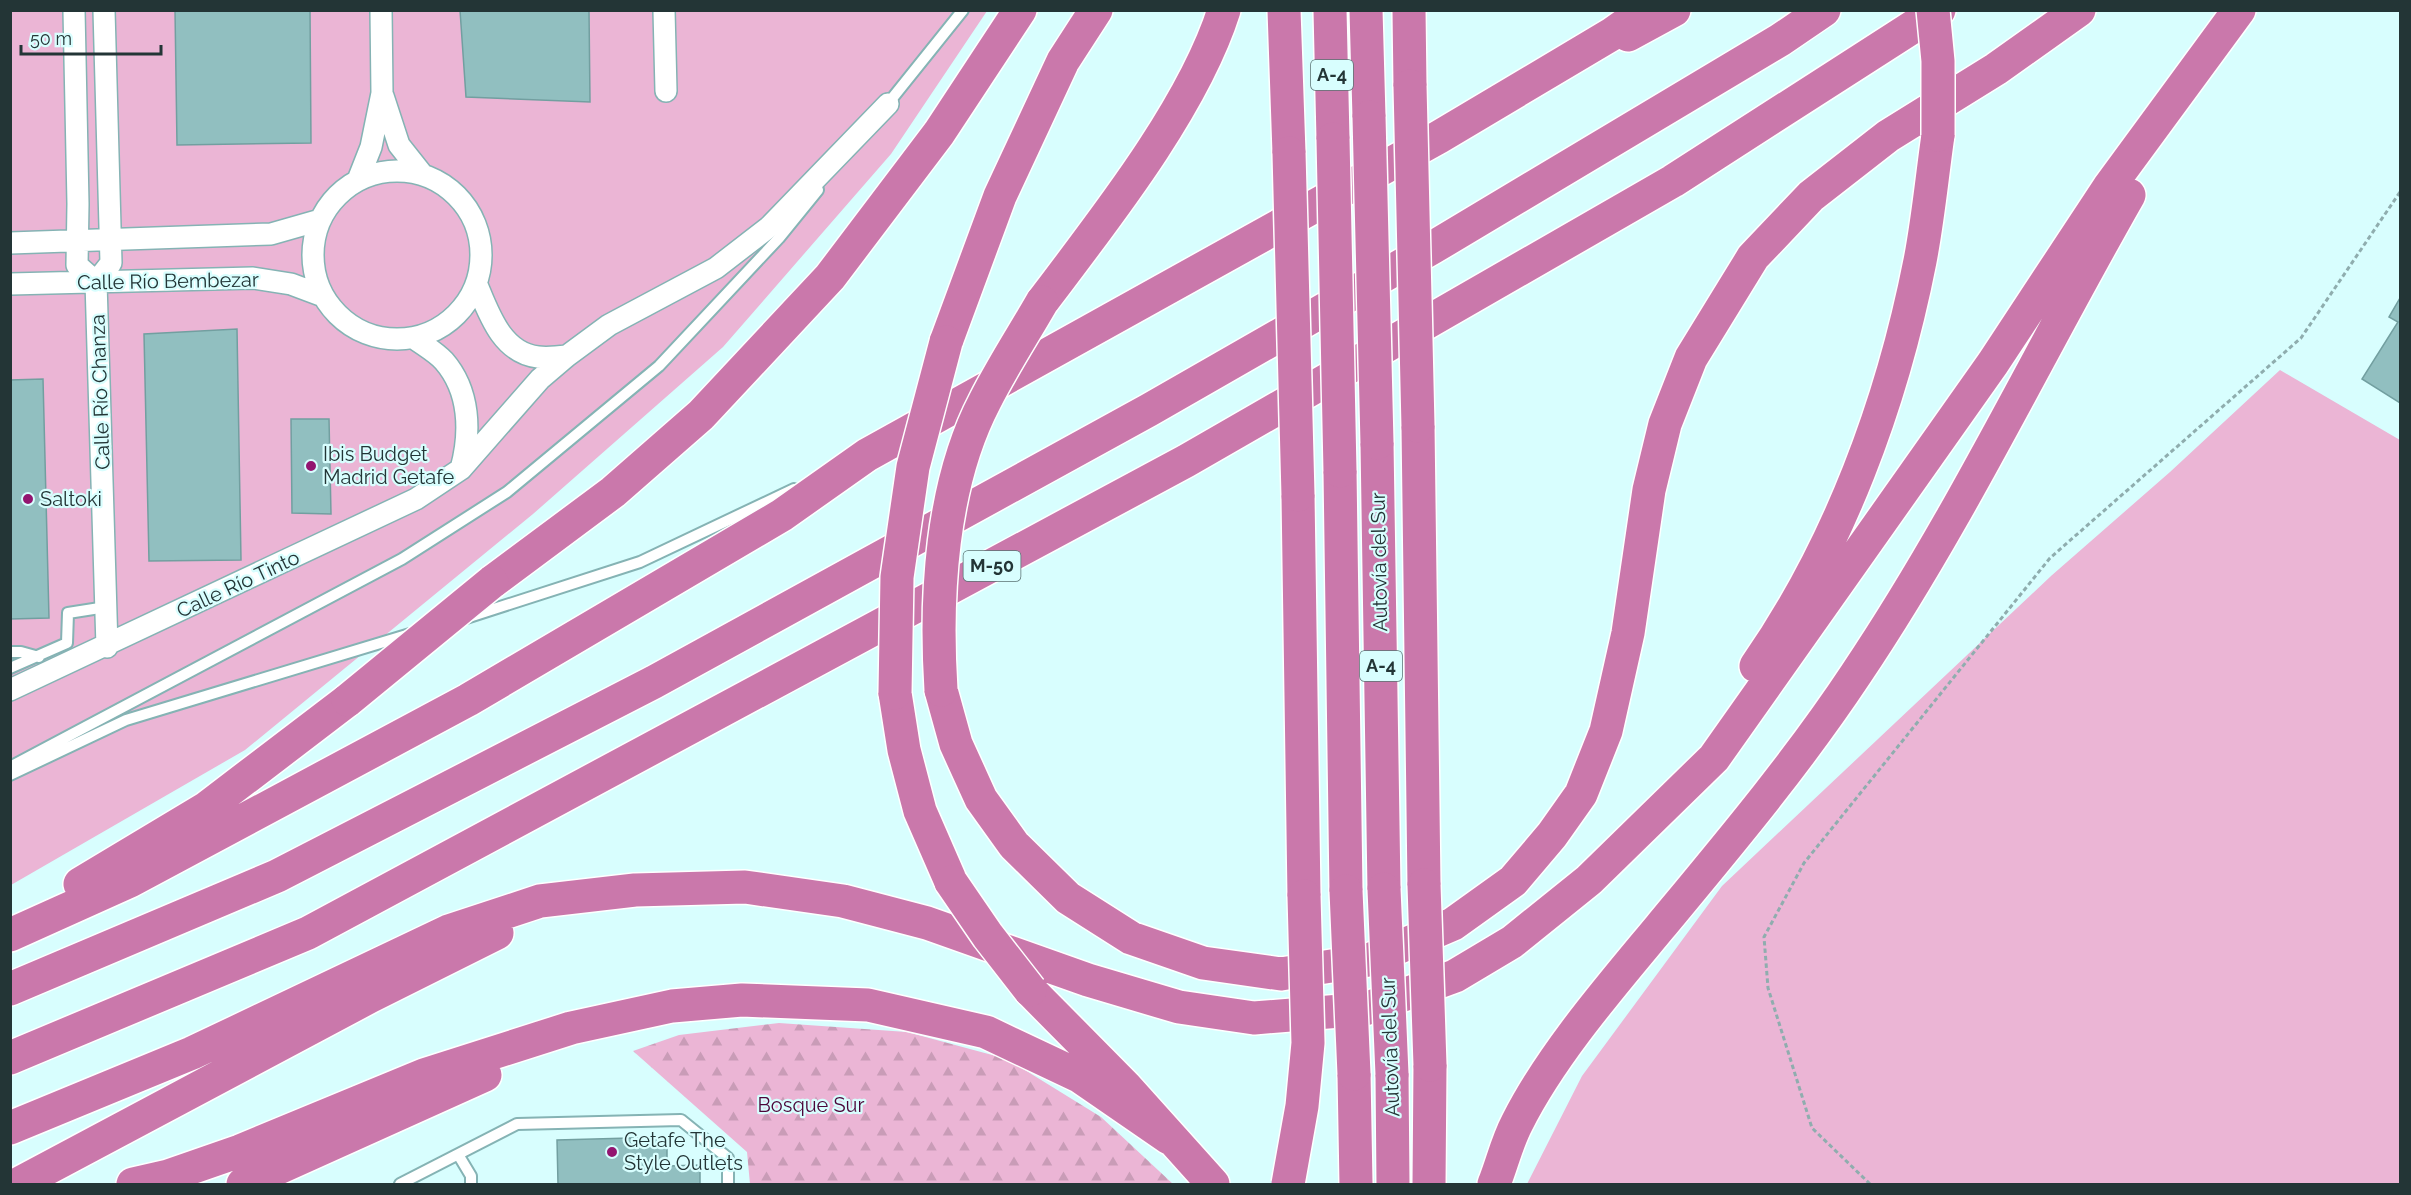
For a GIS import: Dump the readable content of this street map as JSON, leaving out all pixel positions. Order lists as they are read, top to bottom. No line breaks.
{"streets":{"highway":["A-4","Autovía del Sur","M-50"],"street":["Calle Río Bembezar","Calle Río Chanza","Calle Río Tinto"]},"crossings":[["Calle Río Bembezar","Calle Río Chanza"],["Calle Río Chanza","Calle Río Tinto"]],"parks":["Bosque Sur"],"places":["Ibis Budget Madrid Getafe","Saltoki","Getafe The Style Outlets"],"scale_bar":"50 m"}
